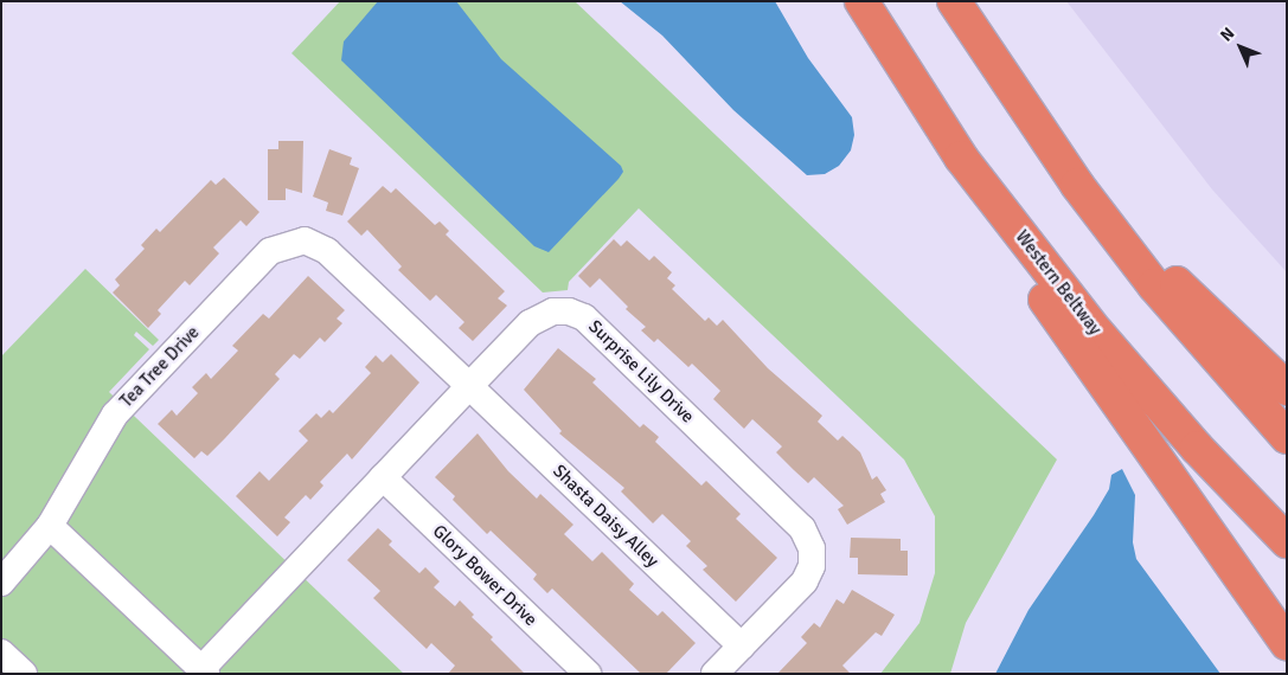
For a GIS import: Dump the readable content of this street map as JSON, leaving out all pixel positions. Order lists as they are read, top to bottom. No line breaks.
{"streets":{"highway":["Western Beltway"],"street":["Tea Tree Drive","Surprise Lily Drive","Shasta Daisy Alley","Glory Bower Drive"]},"crossings":[["Tea Tree Drive","Surprise Lily Drive"],["Tea Tree Drive","Shasta Daisy Alley"],["Surprise Lily Drive","Shasta Daisy Alley"],["Surprise Lily Drive","Glory Bower Drive"]],"north":"top left"}
